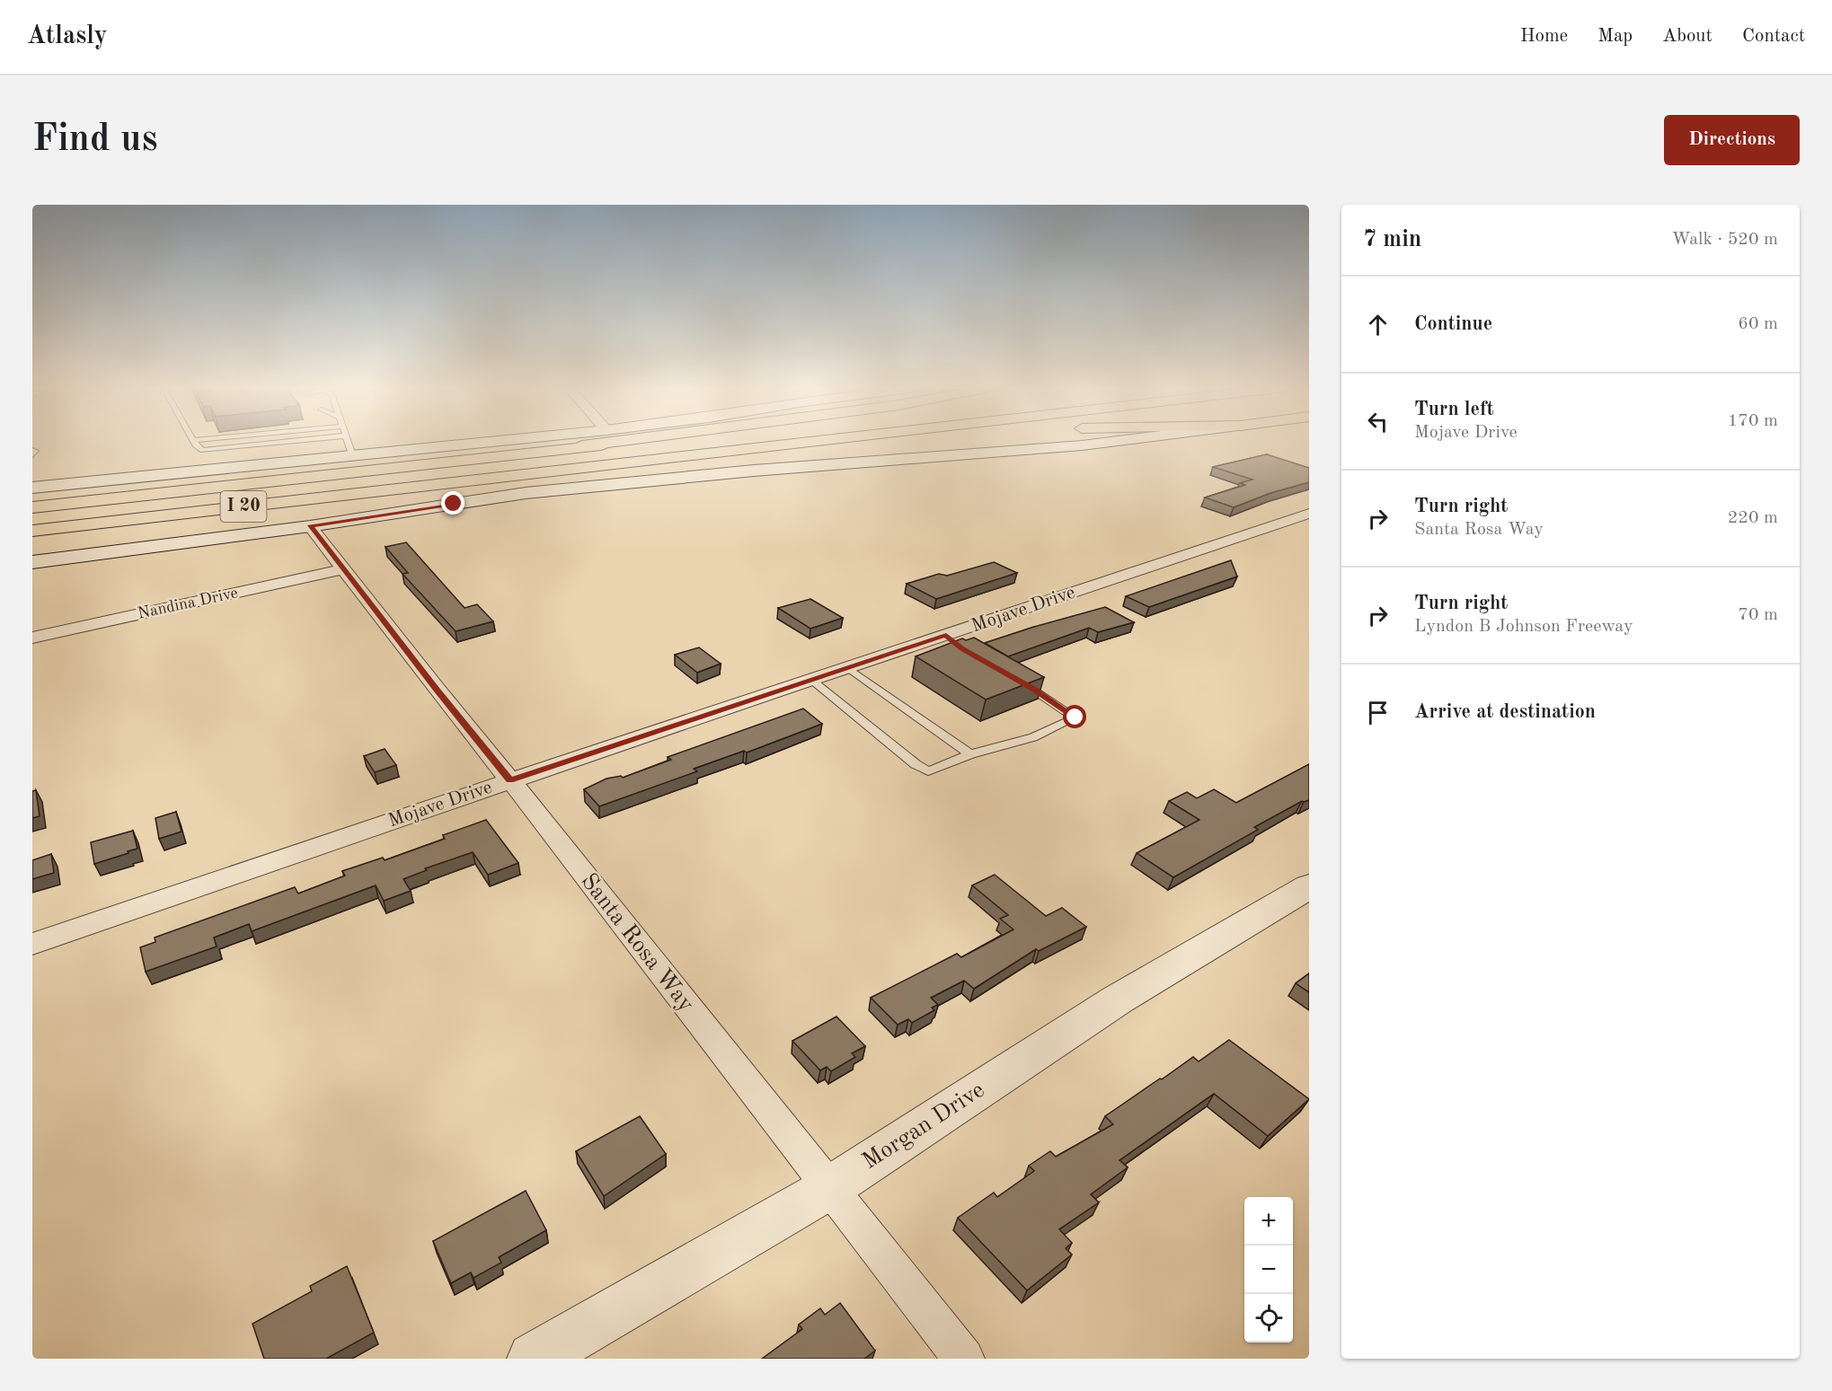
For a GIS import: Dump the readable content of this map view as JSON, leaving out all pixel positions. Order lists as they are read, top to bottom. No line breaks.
{"streets":{"main road":["I 20","Morgan Drive"],"street":["Nandina Drive","Mojave Drive","Santa Rosa Way"]},"crossings":[["Nandina Drive","Santa Rosa Way"],["Mojave Drive","Santa Rosa Way"],["Santa Rosa Way","Morgan Drive"]],"page":{"header":"Atlasly","nav":["Home","Map","About","Contact"],"buttons":"Directions","title":"Find us","heading":["7 min","Walk · 520 m"],"list":[["Continue","60 m"],["Turn left","Mojave Drive","170 m"],["Turn right","Santa Rosa Way","220 m"],["Turn right","Lyndon B Johnson Freeway","70 m"],"Arrive at destination"],"map_buttons":["+","−"]}}
